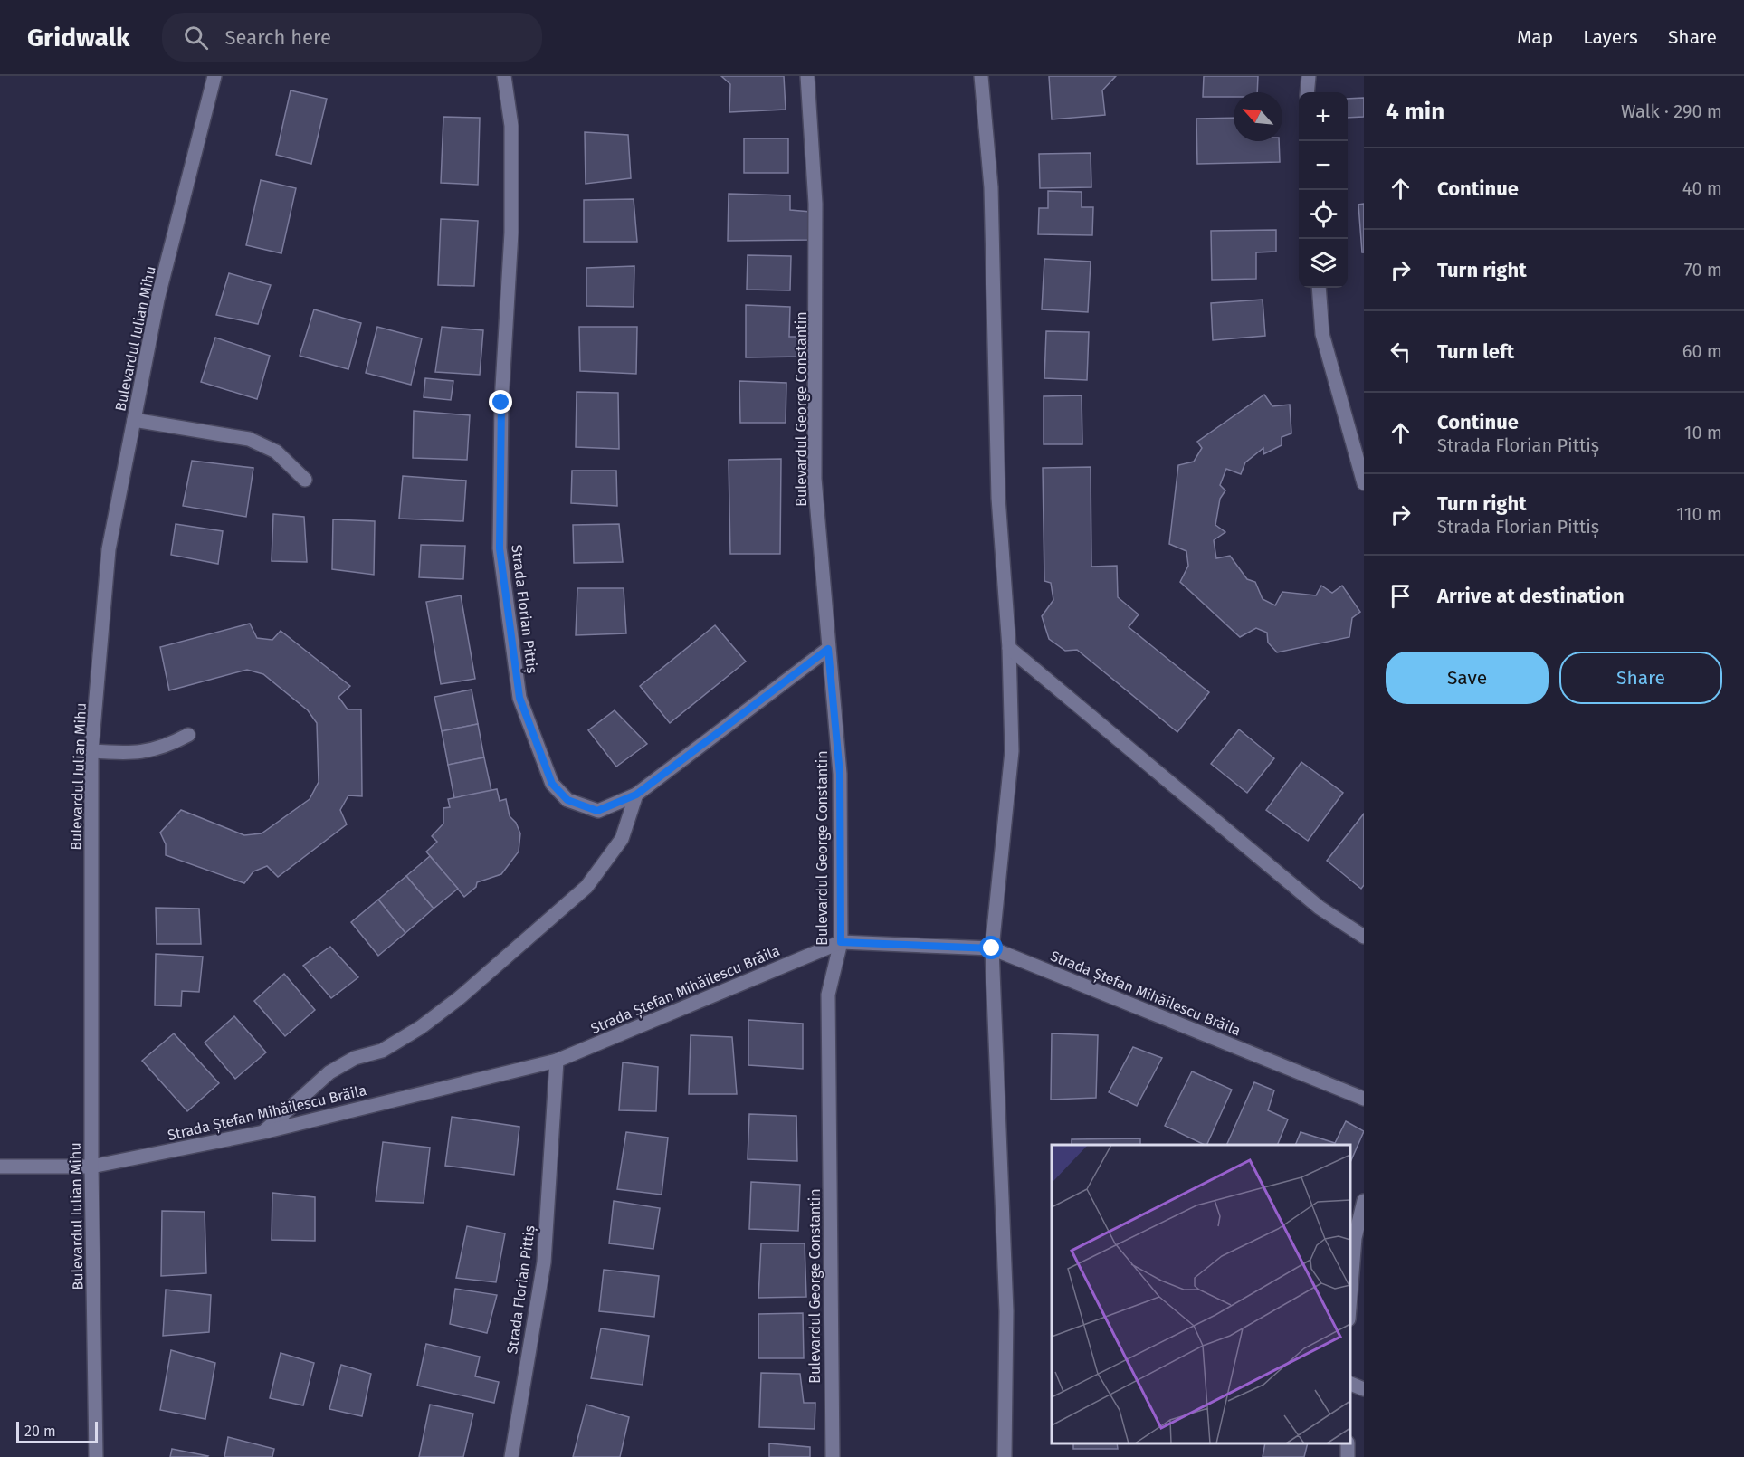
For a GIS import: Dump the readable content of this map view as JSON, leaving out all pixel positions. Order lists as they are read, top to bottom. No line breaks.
{"streets":{"street":["Bulevardul Iulian Mihu","Bulevardul George Constantin","Strada Florian Pittiș","Strada Ștefan Mihăilescu Brăila"]},"crossings":[["Bulevardul Iulian Mihu","Strada Ștefan Mihăilescu Brăila"],["Bulevardul George Constantin","Strada Florian Pittiș"],["Bulevardul George Constantin","Strada Ștefan Mihăilescu Brăila"],["Strada Florian Pittiș","Strada Ștefan Mihăilescu Brăila"]],"scale_bar":"20 m","north":"top left","page":{"header":"Gridwalk","search":"Search here","nav":["Map","Layers","Share"],"heading":["4 min","Walk · 290 m"],"map_buttons":["+","−"],"list":[["Continue","40 m"],["Turn right","70 m"],["Turn left","60 m"],["Continue","Strada Florian Pittiș","10 m"],["Turn right","Strada Florian Pittiș","110 m"],"Arrive at destination"],"buttons":["Save","Share"],"scale":"20 m"}}
